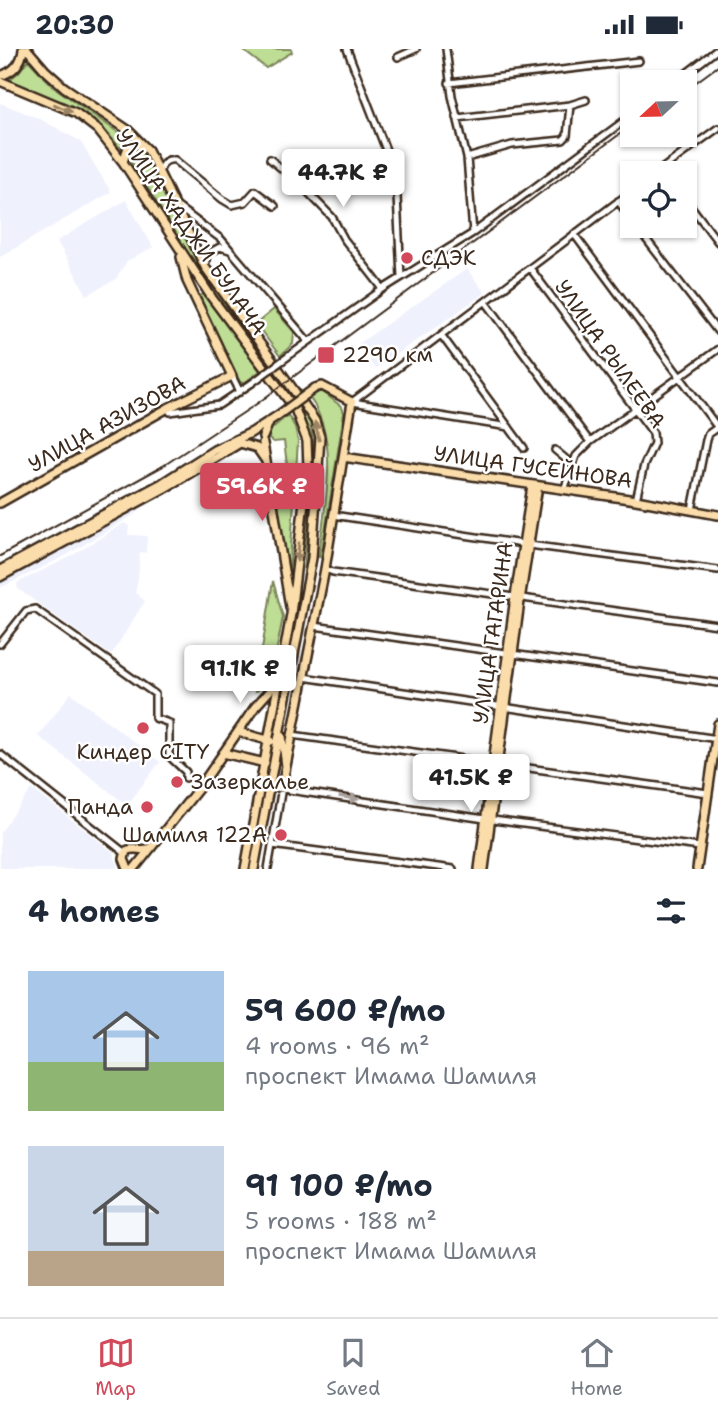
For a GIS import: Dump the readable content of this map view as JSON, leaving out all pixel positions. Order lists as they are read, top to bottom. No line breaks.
{"streets":{"main road":["УЛИЦА ХАДЖИ БУЛАЧА","УЛИЦА АЗИЗОВА","УЛИЦА ГУСЕЙНОВА","УЛИЦА ГАГАРИНА"],"street":["УЛИЦА РЫЛЕЕВА"]},"crossings":[["УЛИЦА РЫЛЕЕВА","УЛИЦА ГУСЕЙНОВА"],["УЛИЦА ГУСЕЙНОВА","УЛИЦА ГАГАРИНА"]],"places":{"other":["СДЭК","Киндер CITY","Зазеркалье","Панда","Шамиля 122А"],"transit":["2290 км"]},"north":"left","page":{"status":"20:30","price":["44.7K ₽","59.6K ₽","91.1K ₽","41.5K ₽"],"heading":"4 homes","list":[{"name":"59 600 ₽/mo","note":"4 rooms · 96 m² · проспект Имама Шамиля"},{"name":"91 100 ₽/mo","note":"5 rooms · 188 m² · проспект Имама Шамиля"}],"tabs":["Map","Saved","Home"]}}
